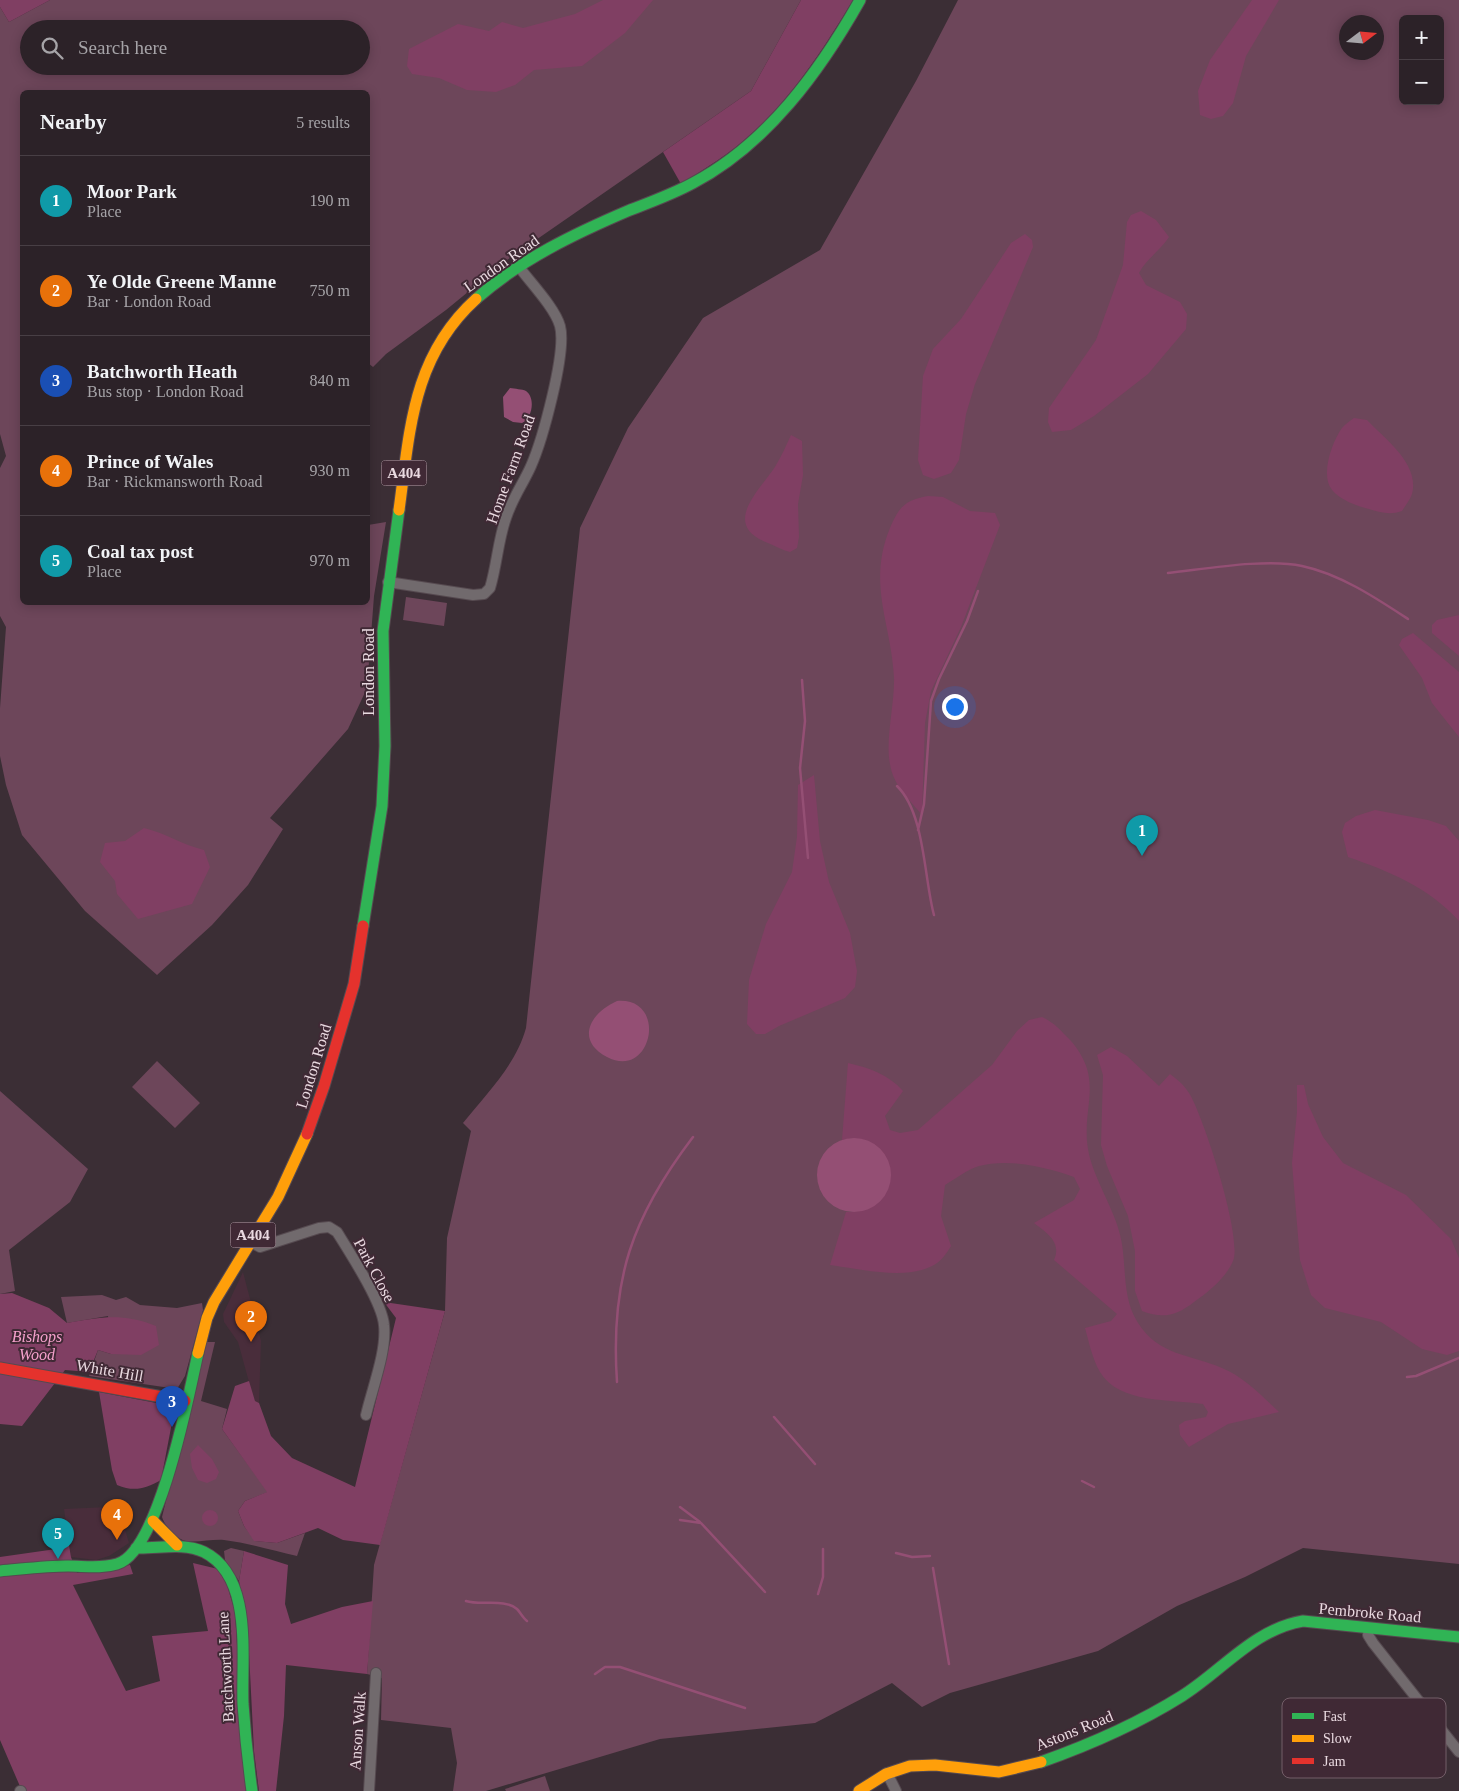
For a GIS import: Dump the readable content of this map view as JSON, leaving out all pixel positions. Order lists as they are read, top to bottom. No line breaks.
{"streets":{"main road":["London Road","A404","White Hill","Pembroke Road","Batchworth Lane","Astons Road"],"street":["Home Farm Road","Park Close","Anson Walk"]},"crossings":[["London Road","Home Farm Road"],["London Road","A404"],["London Road","Park Close"],["London Road","White Hill"],["London Road","Batchworth Lane"],["A404","Batchworth Lane"],["Pembroke Road","Astons Road"]],"parks":["Bishops Wood"],"legend":["Fast","Slow","Jam"],"north":"right","page":{"map_buttons":["+","−"],"search":"Search here","heading":["Nearby","5 results"],"list":[{"mark":"1","name":"Moor Park","note":"Place","value":"190 m"},{"mark":"2","name":"Ye Olde Greene Manne","note":"Bar · London Road","value":"750 m"},{"mark":"3","name":"Batchworth Heath","note":"Bus stop · London Road","value":"840 m"},{"mark":"4","name":"Prince of Wales","note":"Bar · Rickmansworth Road","value":"930 m"},{"mark":"5","name":"Coal tax post","note":"Place","value":"970 m"}],"pins":["1","2","3","4","5"]}}
